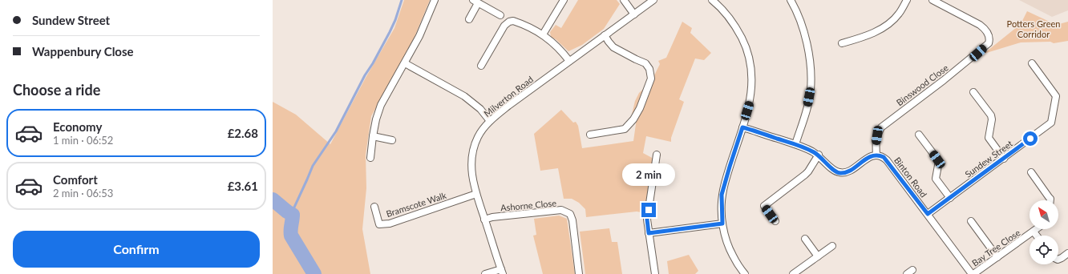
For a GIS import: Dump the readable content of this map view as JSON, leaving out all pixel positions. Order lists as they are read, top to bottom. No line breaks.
{"streets":{"street":["Binswood Close","Milverton Road","Sundew Street","Binton Road","Bramscote Walk","Ashorne Close","Bay Tree Close"]},"crossings":[["Binswood Close","Binton Road"],["Milverton Road","Bramscote Walk"],["Milverton Road","Ashorne Close"],["Sundew Street","Binton Road"],["Binton Road","Bay Tree Close"]],"parks":["Potters Green Corridor"],"north":"top left","page":{"banner":["Sundew Street","Wappenbury Close"],"heading":"Choose a ride","list":[{"name":"Economy","note":"1 min · 06:52","value":"£2.68"},{"name":"Comfort","note":"2 min · 06:53","value":"£3.61"}],"bubble":"2 min","buttons":"Confirm"}}
